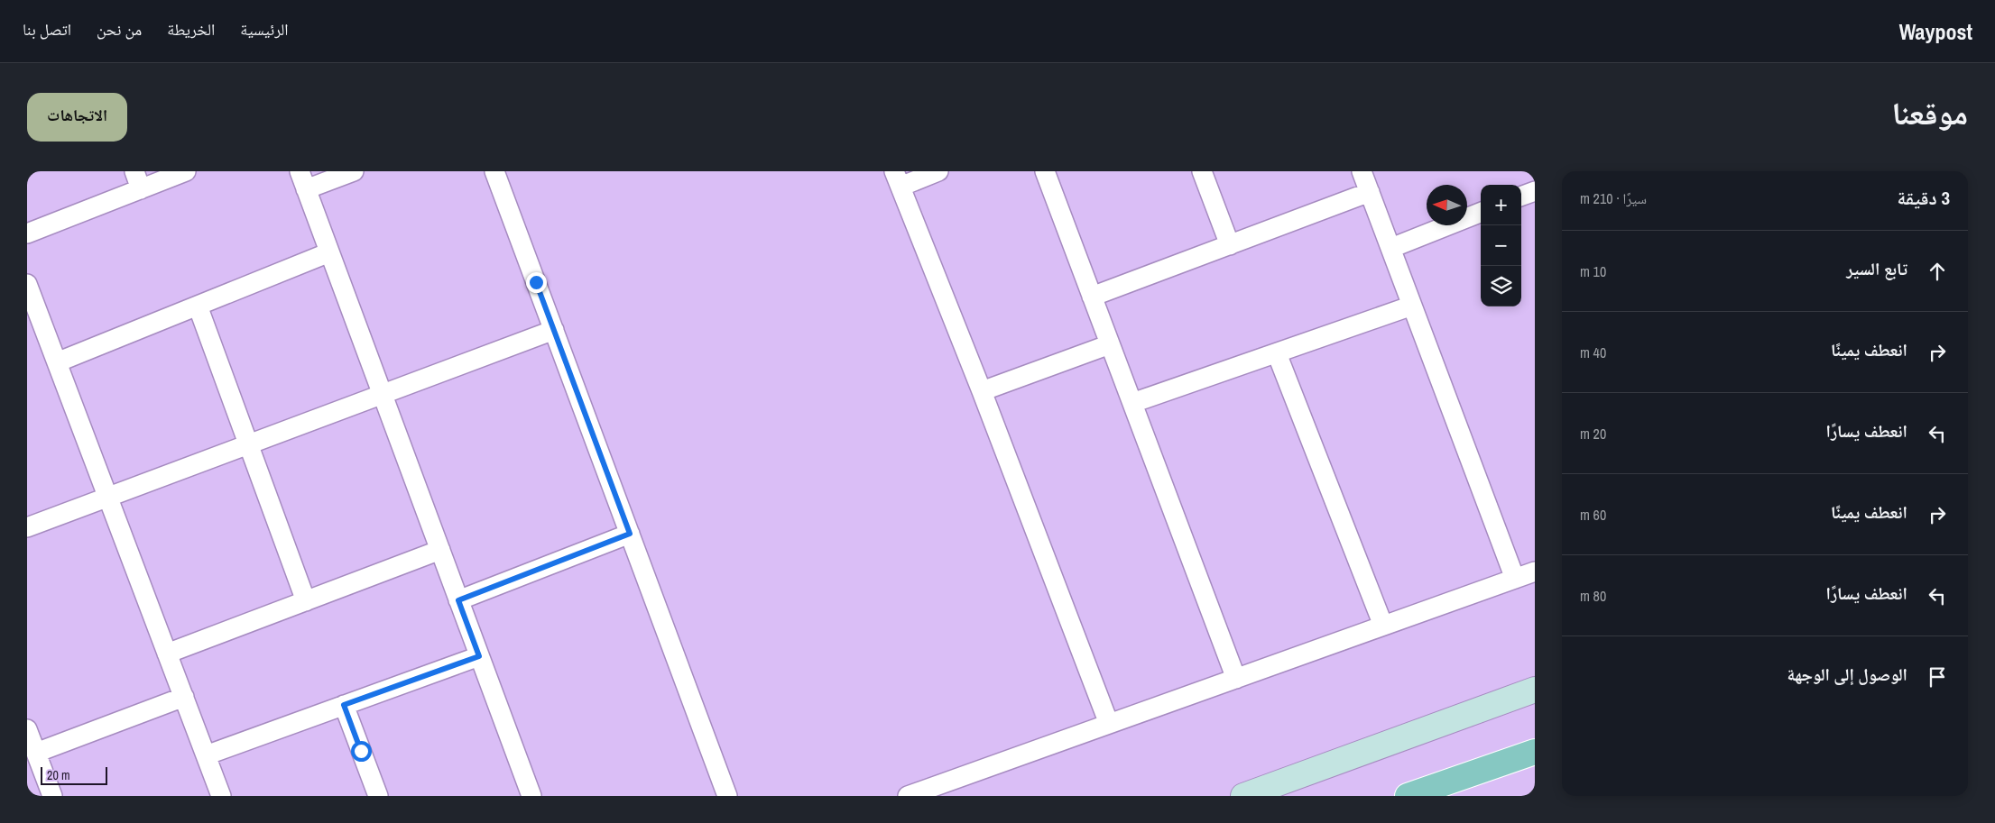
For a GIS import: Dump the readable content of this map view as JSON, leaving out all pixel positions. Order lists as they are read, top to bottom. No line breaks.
{"scale_bar":"20 m","north":"left","page":{"header":"Waypost","nav":["الرئيسية","الخريطة","من نحن","اتصل بنا"],"title":"موقعنا","buttons":"الاتجاهات","heading":["3 دقيقة","سيرًا · 210 m"],"map_buttons":["+","−"],"list":[["تابع السير","10 m"],["انعطف يمينًا","40 m"],["انعطف يسارًا","20 m"],["انعطف يمينًا","60 m"],["انعطف يسارًا","80 m"],"الوصول إلى الوجهة"],"scale":"20 m"}}
